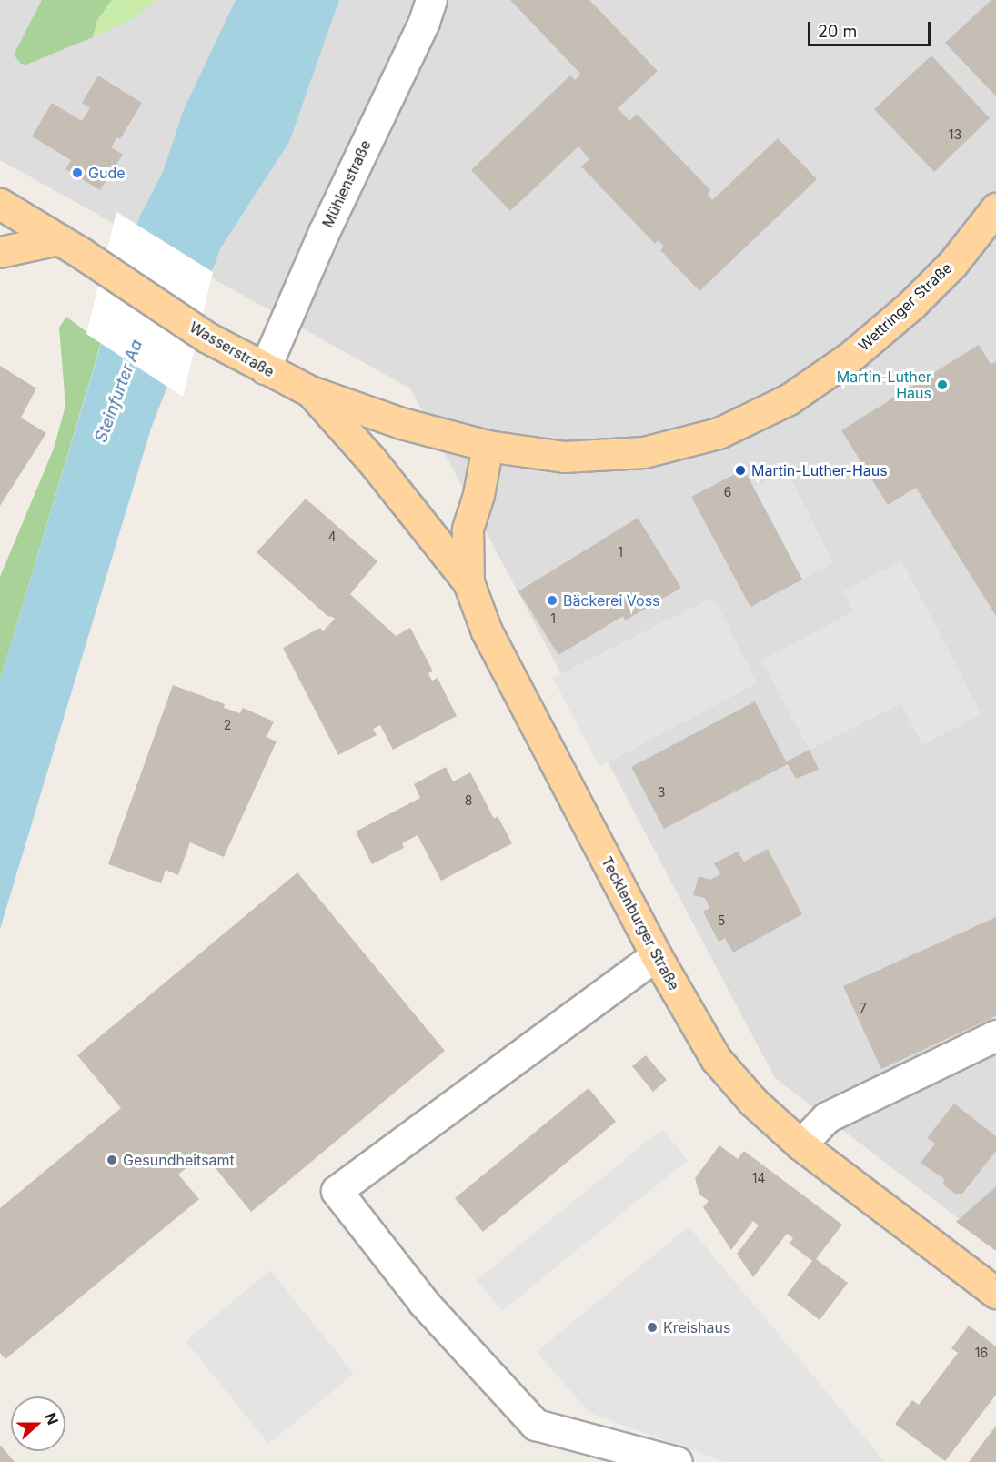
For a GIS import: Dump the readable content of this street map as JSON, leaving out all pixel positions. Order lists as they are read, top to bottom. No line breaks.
{"streets":{"main road":["Wettringer Straße","Wasserstraße","Tecklenburger Straße"],"street":["Mühlenstraße"]},"crossings":[["Mühlenstraße","Wasserstraße"],["Wettringer Straße","Wasserstraße"],["Wettringer Straße","Tecklenburger Straße"],["Wasserstraße","Tecklenburger Straße"]],"water":["Steinfurter Aa"],"places":["Gude","Martin-Luther Haus","Martin-Luther-Haus","Bäckerei Voss","Gesundheitsamt","Kreishaus"],"house_numbers":["13","6","4","1","1","2","3","8","5","7","14","16"],"scale_bar":"20 m","north":"right"}
